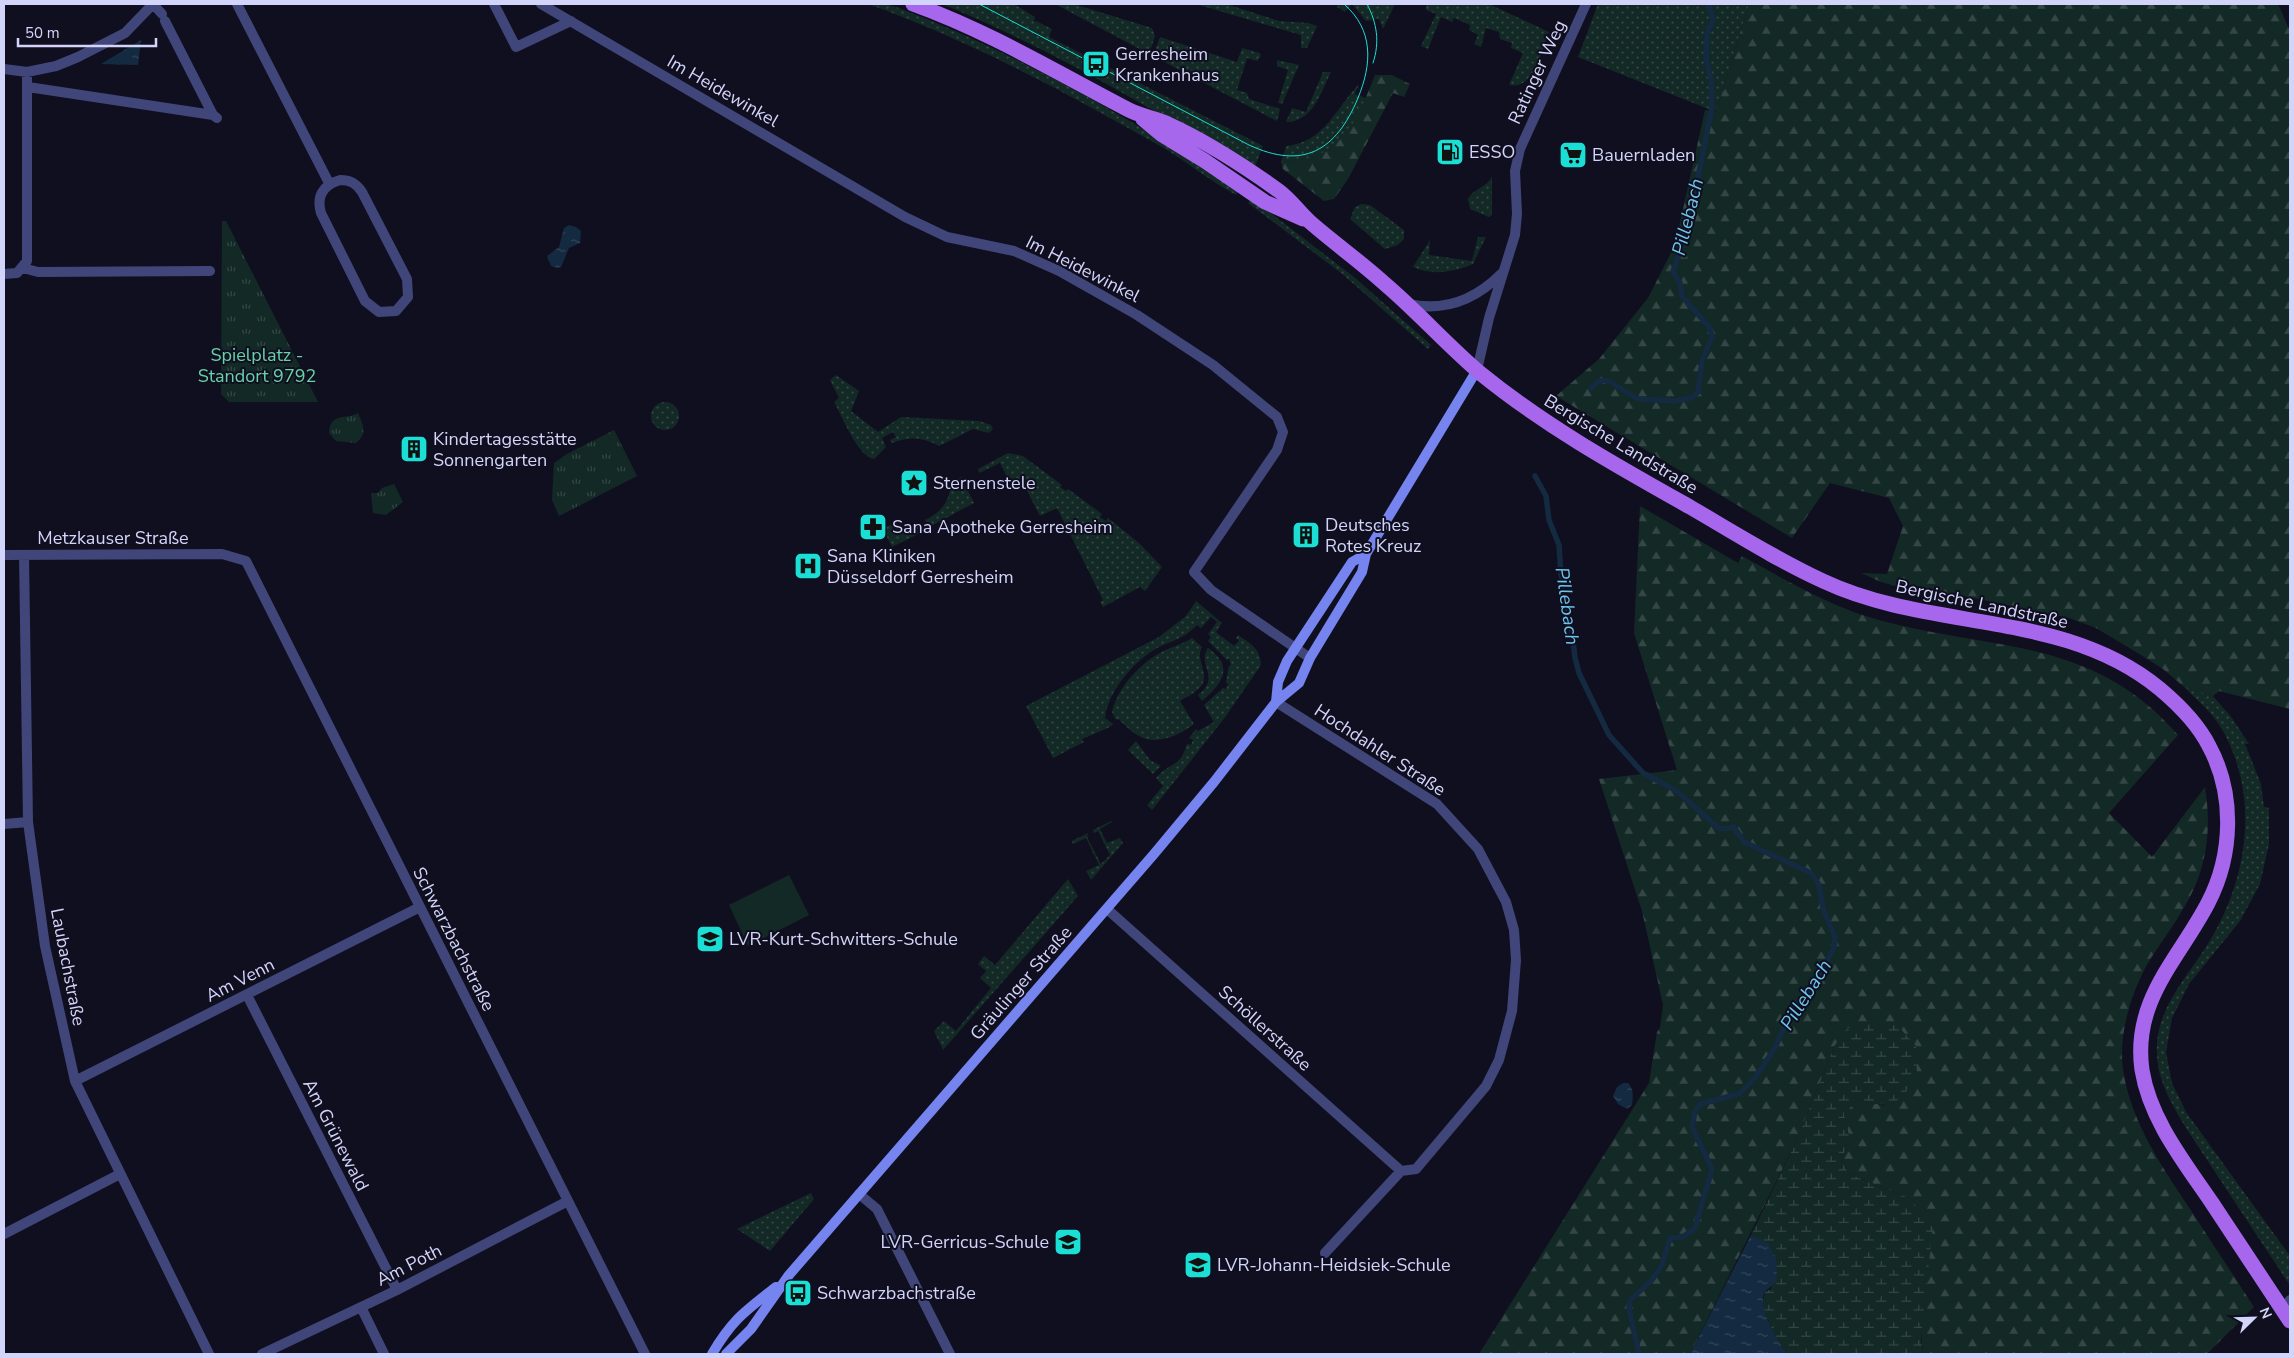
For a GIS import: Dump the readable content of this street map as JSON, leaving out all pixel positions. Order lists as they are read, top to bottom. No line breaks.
{"streets":{"main road":["Bergische Landstraße","Gräulinger Straße"],"street":["Ratinger Weg","Im Heidewinkel","Metzkauser Straße","Hochdahler Straße","Schwarzbachstraße","Laubachstraße","Am Venn","Schöllerstraße","Am Grünewald","Am Poth"]},"crossings":[["Ratinger Weg","Bergische Landstraße"],["Ratinger Weg","Gräulinger Straße"],["Im Heidewinkel","Gräulinger Straße"],["Bergische Landstraße","Gräulinger Straße"],["Metzkauser Straße","Schwarzbachstraße"],["Metzkauser Straße","Laubachstraße"],["Hochdahler Straße","Gräulinger Straße"],["Hochdahler Straße","Schöllerstraße"],["Schwarzbachstraße","Am Venn"],["Schwarzbachstraße","Am Poth"],["Laubachstraße","Am Venn"],["Am Venn","Am Grünewald"],["Gräulinger Straße","Schöllerstraße"],["Am Grünewald","Am Poth"]],"water":["Pillebach"],"parks":["Spielplatz - Standort 9792"],"places":{"bus stop":["Gerresheim Krankenhaus","Schwarzbachstraße"],"fuel station":["ESSO"],"supermarket":["Bauernladen"],"building":["Kindertagesstätte Sonnengarten","Deutsches Rotes Kreuz"],"place":["Sternenstele"],"pharmacy":["Sana Apotheke Gerresheim"],"hospital":["Sana Kliniken Düsseldorf Gerresheim"],"school or university":["LVR-Kurt-Schwitters-Schule","LVR-Gerricus-Schule","LVR-Johann-Heidsiek-Schule"]},"scale_bar":"50 m","north":"top right"}
